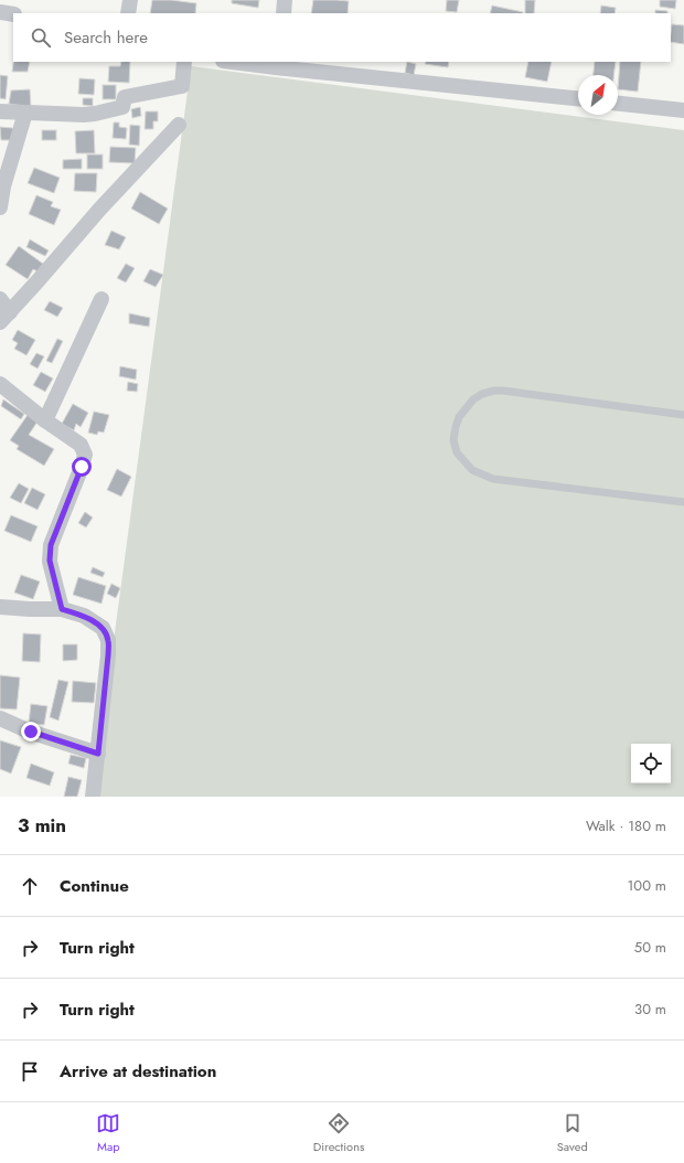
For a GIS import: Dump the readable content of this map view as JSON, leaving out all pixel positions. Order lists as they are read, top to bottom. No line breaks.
{"north":"top right","page":{"search":"Search here","heading":["3 min","Walk · 180 m"],"list":[["Continue","100 m"],["Turn right","50 m"],["Turn right","30 m"],"Arrive at destination"],"nav":["Map","Directions","Saved"]}}
